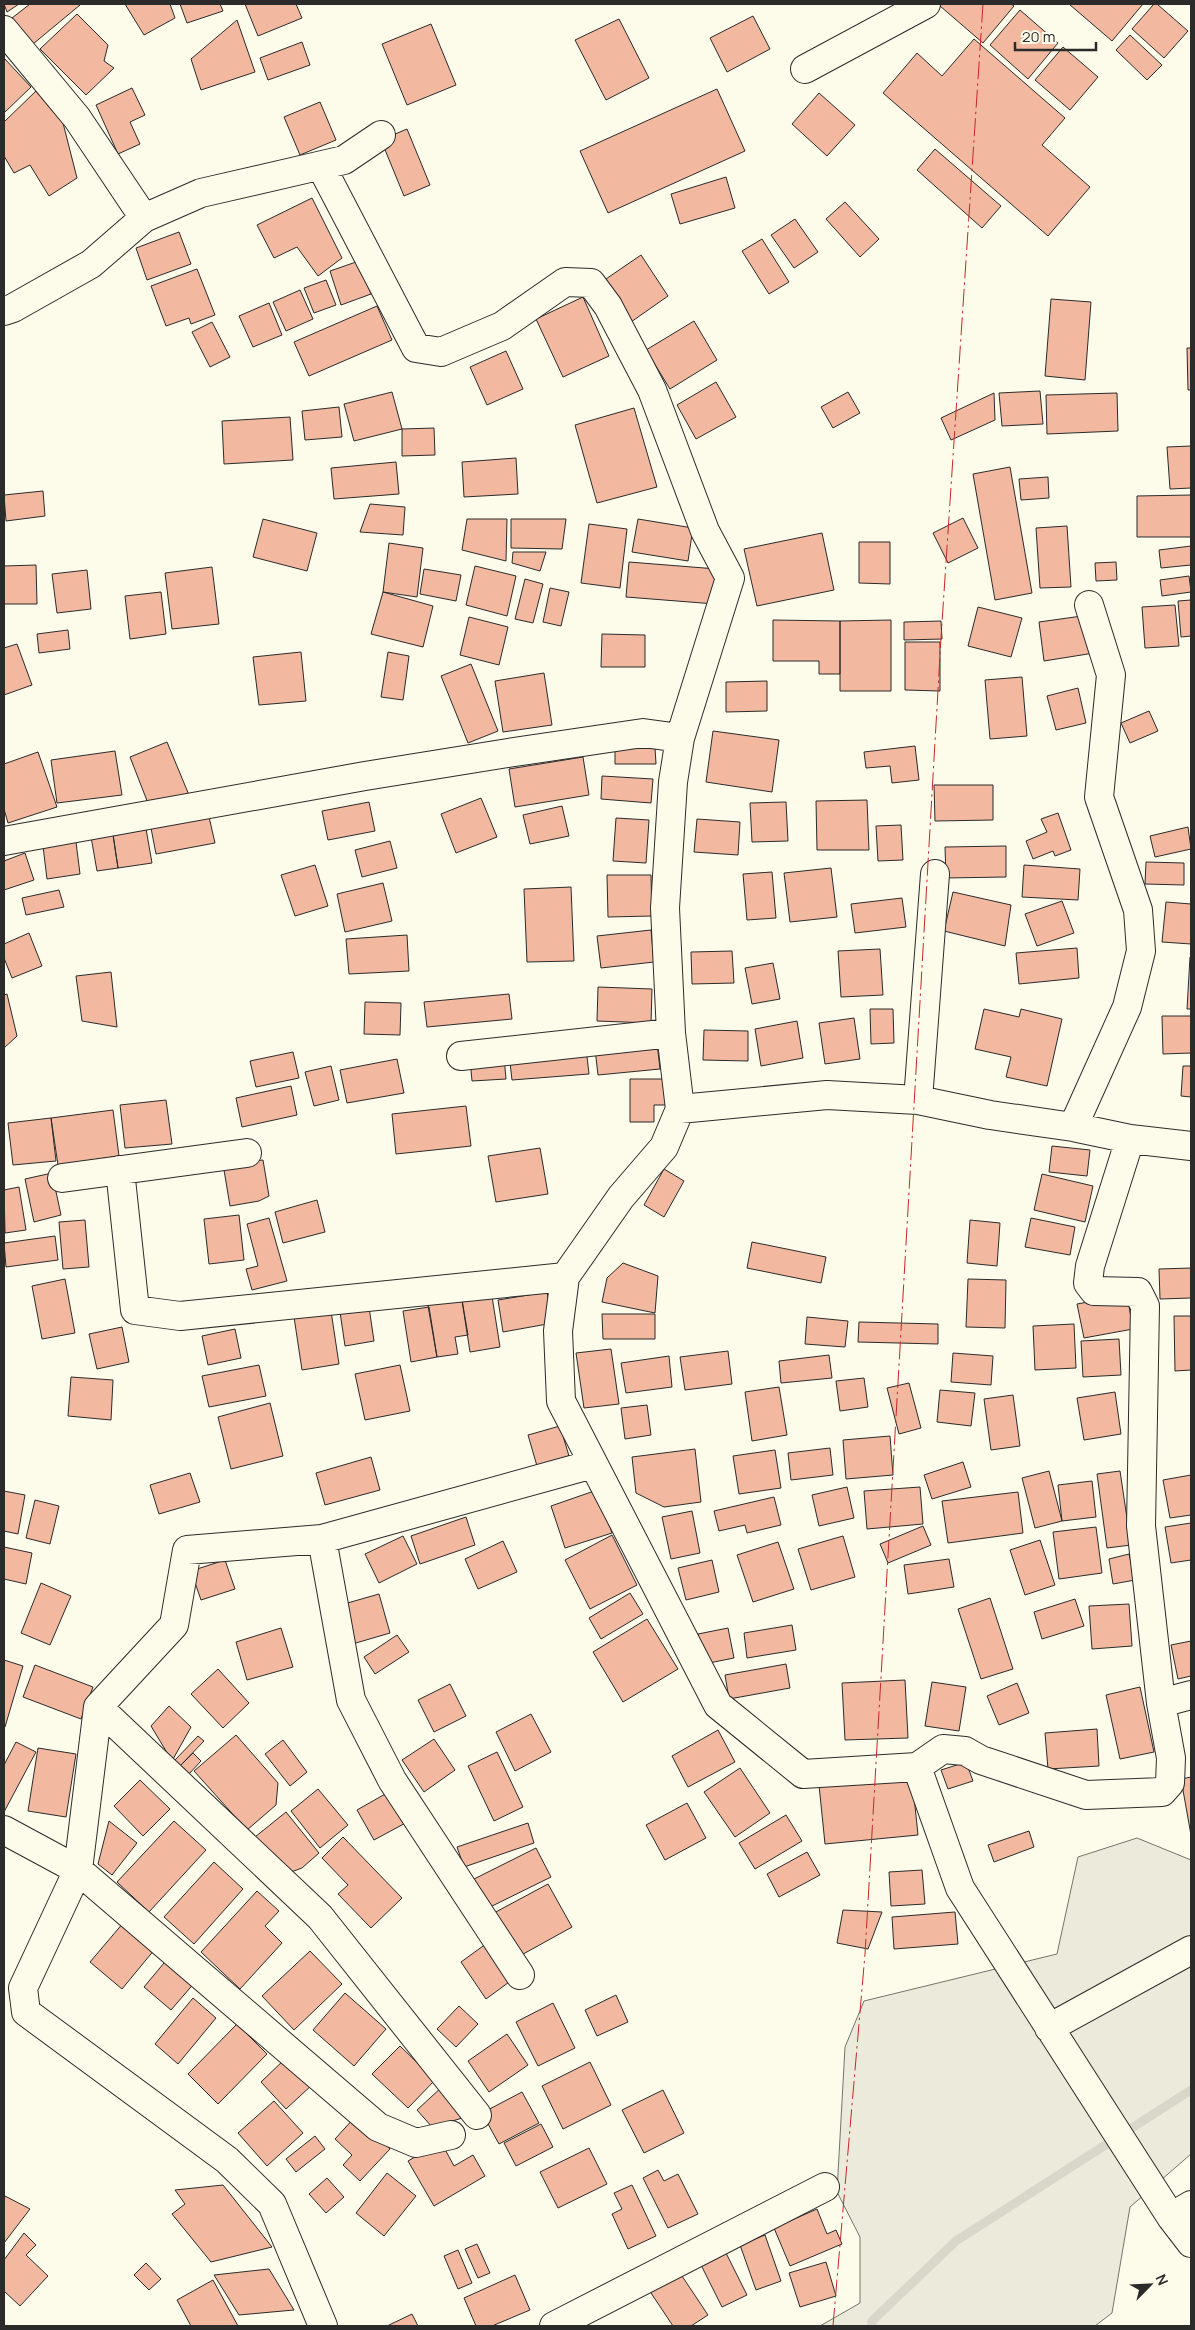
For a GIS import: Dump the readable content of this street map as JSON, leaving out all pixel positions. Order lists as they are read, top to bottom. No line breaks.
{"scale_bar":"20 m","north":"top right"}
